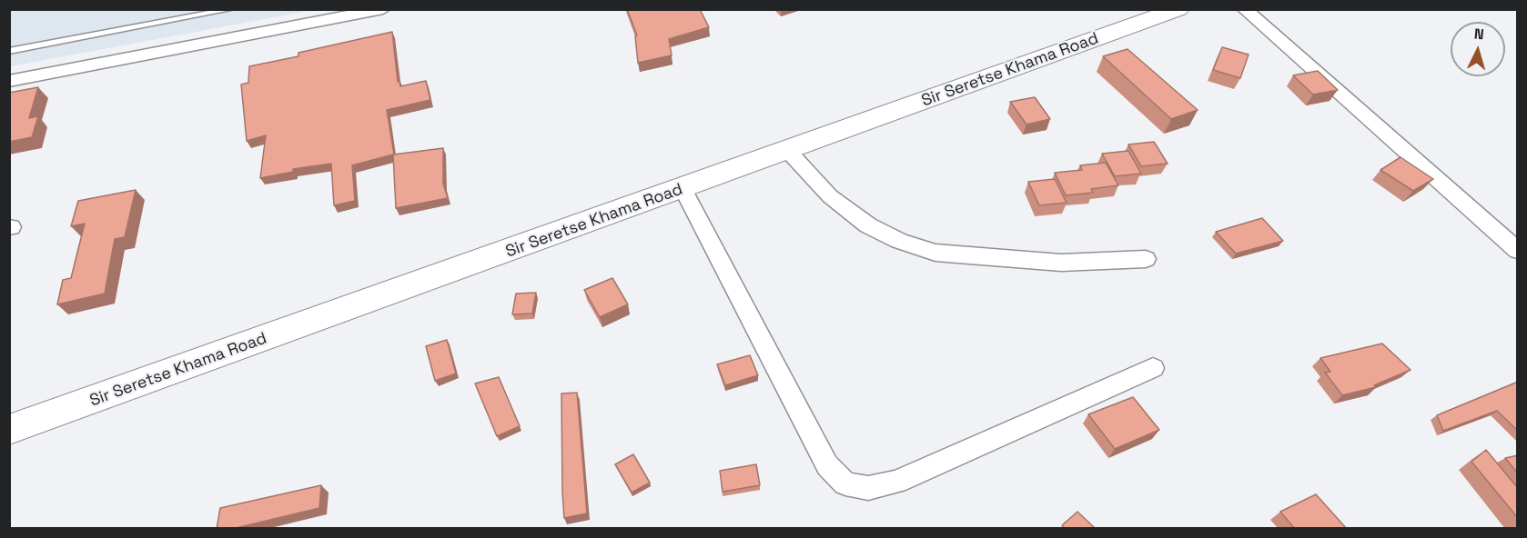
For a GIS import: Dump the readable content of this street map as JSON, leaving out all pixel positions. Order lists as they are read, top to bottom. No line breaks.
{"streets":{"main road":["Sir Seretse Khama Road"]},"north":"top"}
